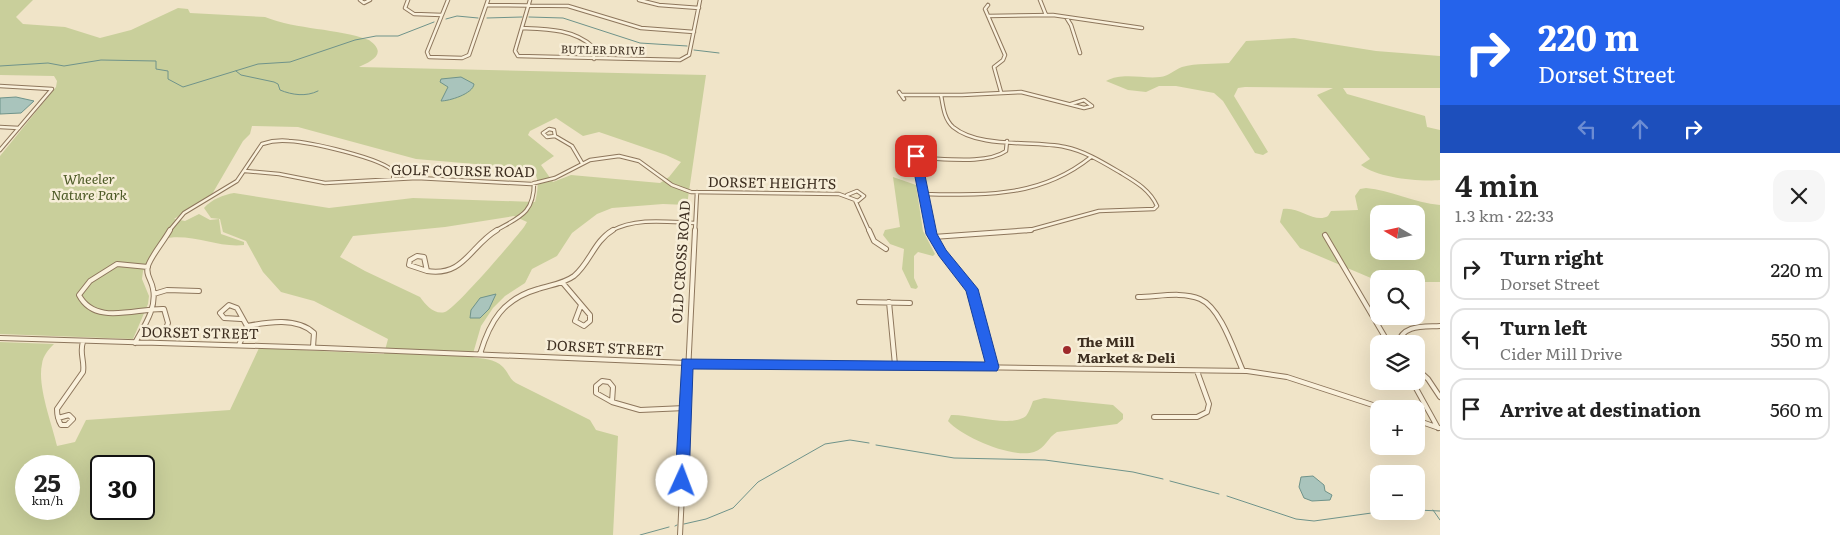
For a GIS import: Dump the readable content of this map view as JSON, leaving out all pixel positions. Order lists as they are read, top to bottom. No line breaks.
{"streets":{"street":["BUTLER DRIVE","GOLF COURSE ROAD","DORSET HEIGHTS","OLD CROSS ROAD","DORSET STREET"]},"crossings":[["GOLF COURSE ROAD","DORSET HEIGHTS"],["GOLF COURSE ROAD","OLD CROSS ROAD"],["DORSET HEIGHTS","OLD CROSS ROAD"],["OLD CROSS ROAD","DORSET STREET"]],"parks":["Wheeler Nature Park"],"places":["The Mill Market & Deli"],"north":"left","page":{"turn":["220 m","Dorset Street"],"heading":["4 min","1.3 km · 22:33"],"map_buttons":["+","−"],"list":[{"name":"Turn right","note":"Dorset Street","value":"220 m"},{"name":"Turn left","note":"Cider Mill Drive","value":"550 m"},{"name":"Arrive at destination","value":"560 m"}],"speed":"25 km/h","limit":"30"}}
